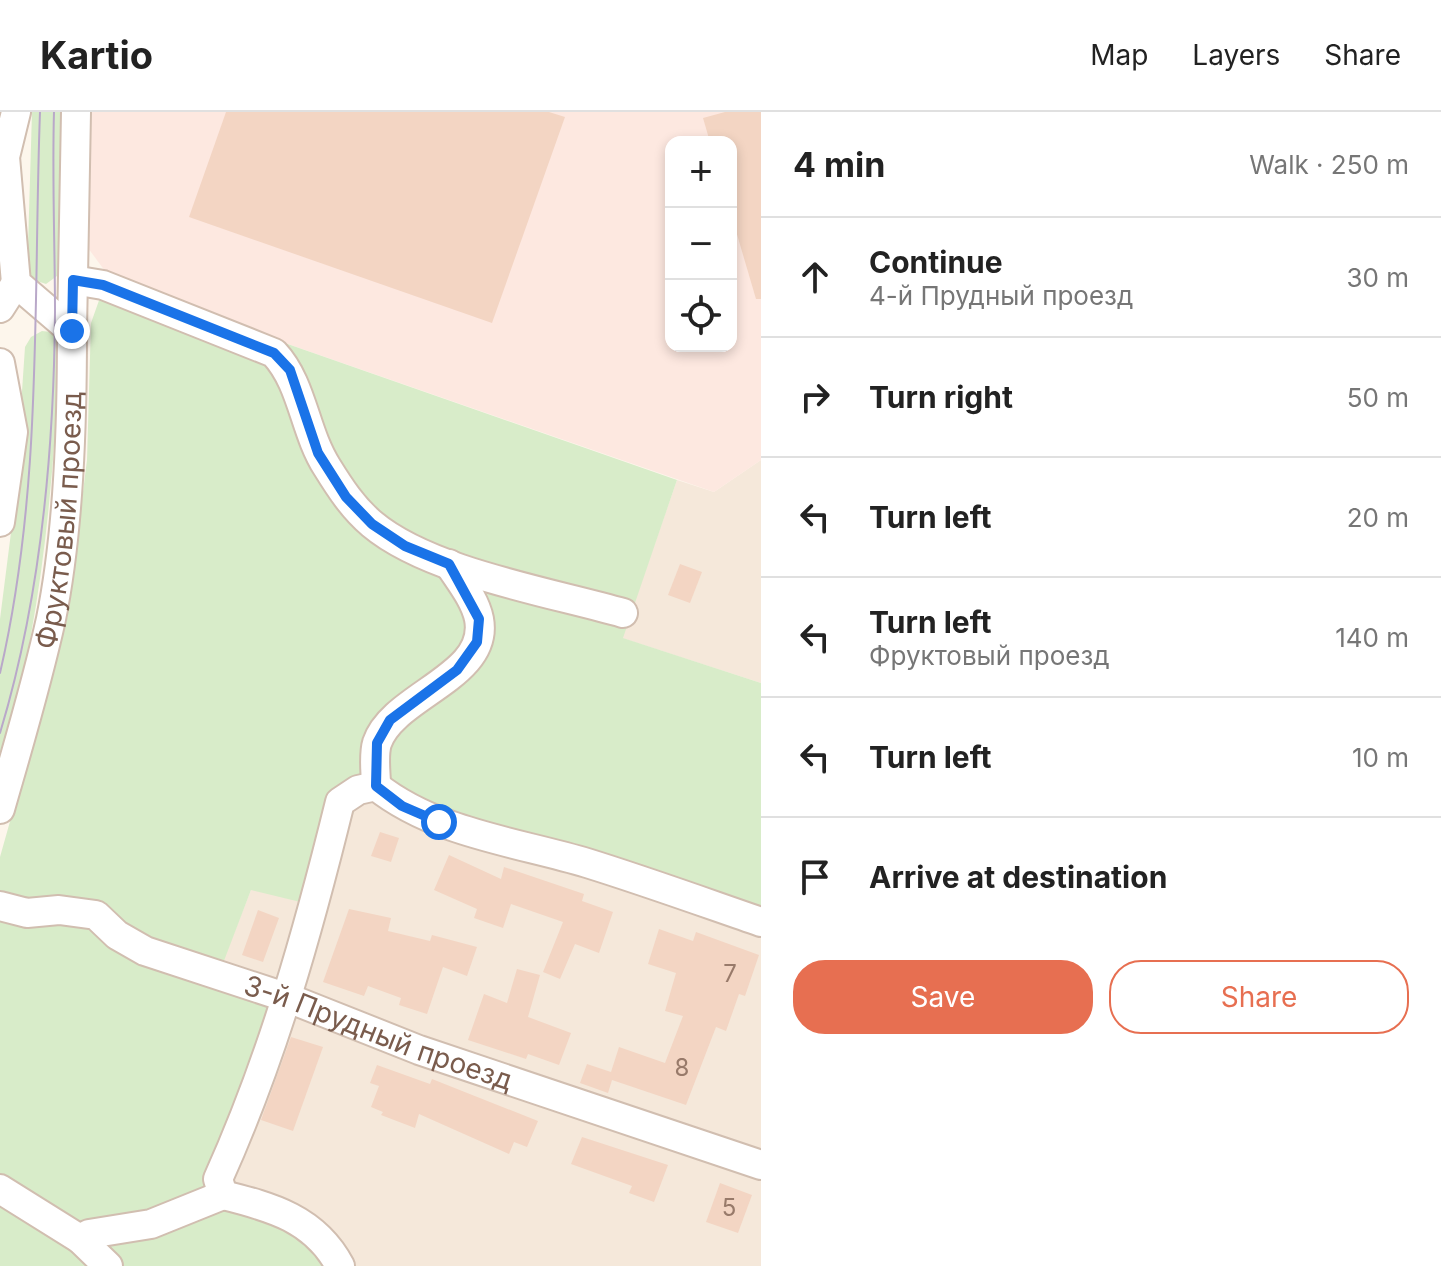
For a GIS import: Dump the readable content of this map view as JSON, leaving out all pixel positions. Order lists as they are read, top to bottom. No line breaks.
{"streets":{"street":["Фруктовый проезд","3-й Прудный проезд"]},"house_numbers":["7","8","5"],"page":{"header":"Kartio","nav":["Map","Layers","Share"],"heading":["4 min","Walk · 250 m"],"map_buttons":["+","−"],"list":[["Continue","4-й Прудный проезд","30 m"],["Turn right","50 m"],["Turn left","20 m"],["Turn left","Фруктовый проезд","140 m"],["Turn left","10 m"],"Arrive at destination"],"buttons":["Save","Share"]}}
